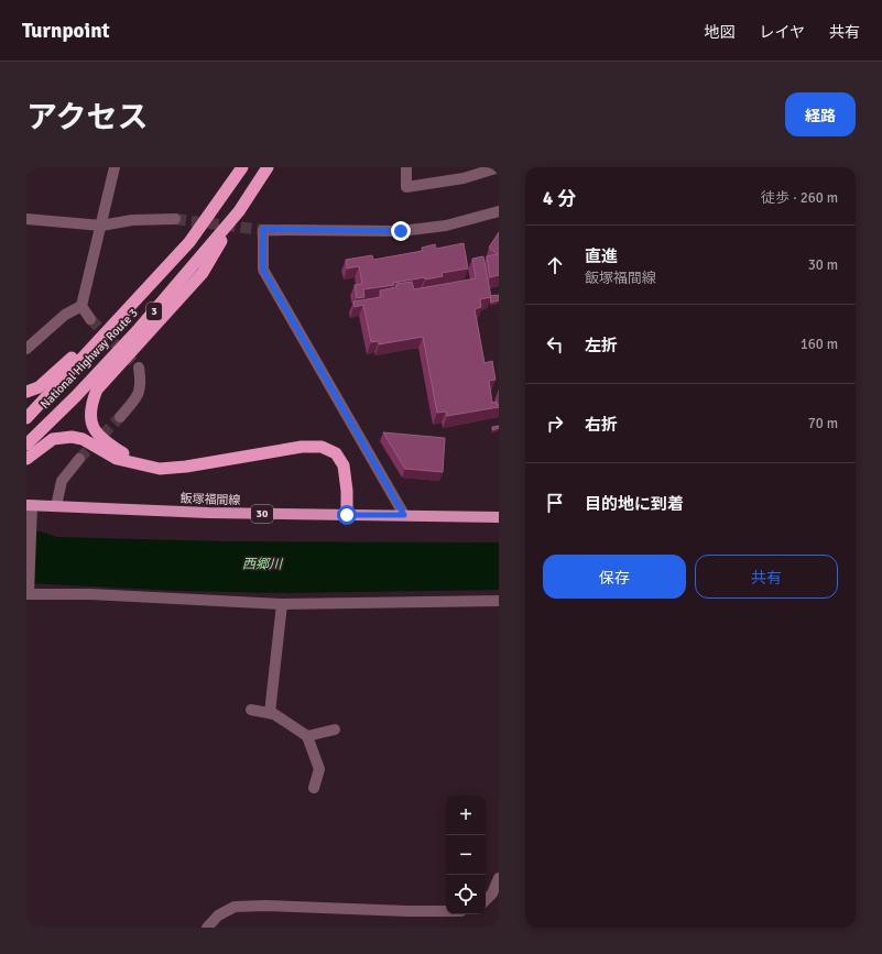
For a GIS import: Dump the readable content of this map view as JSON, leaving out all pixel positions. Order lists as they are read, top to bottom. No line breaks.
{"streets":{"highway":["3","National Highway Route 3"],"main road":["飯塚福間線","30"]},"water":["西郷川"],"page":{"header":"Turnpoint","nav":["地図","レイヤ","共有"],"title":"アクセス","buttons":["経路",["保存","共有"]],"heading":["4 分","徒歩 · 260 m"],"list":[["直進","飯塚福間線","30 m"],["左折","160 m"],["右折","70 m"],"目的地に到着"],"map_buttons":["+","−"]}}
